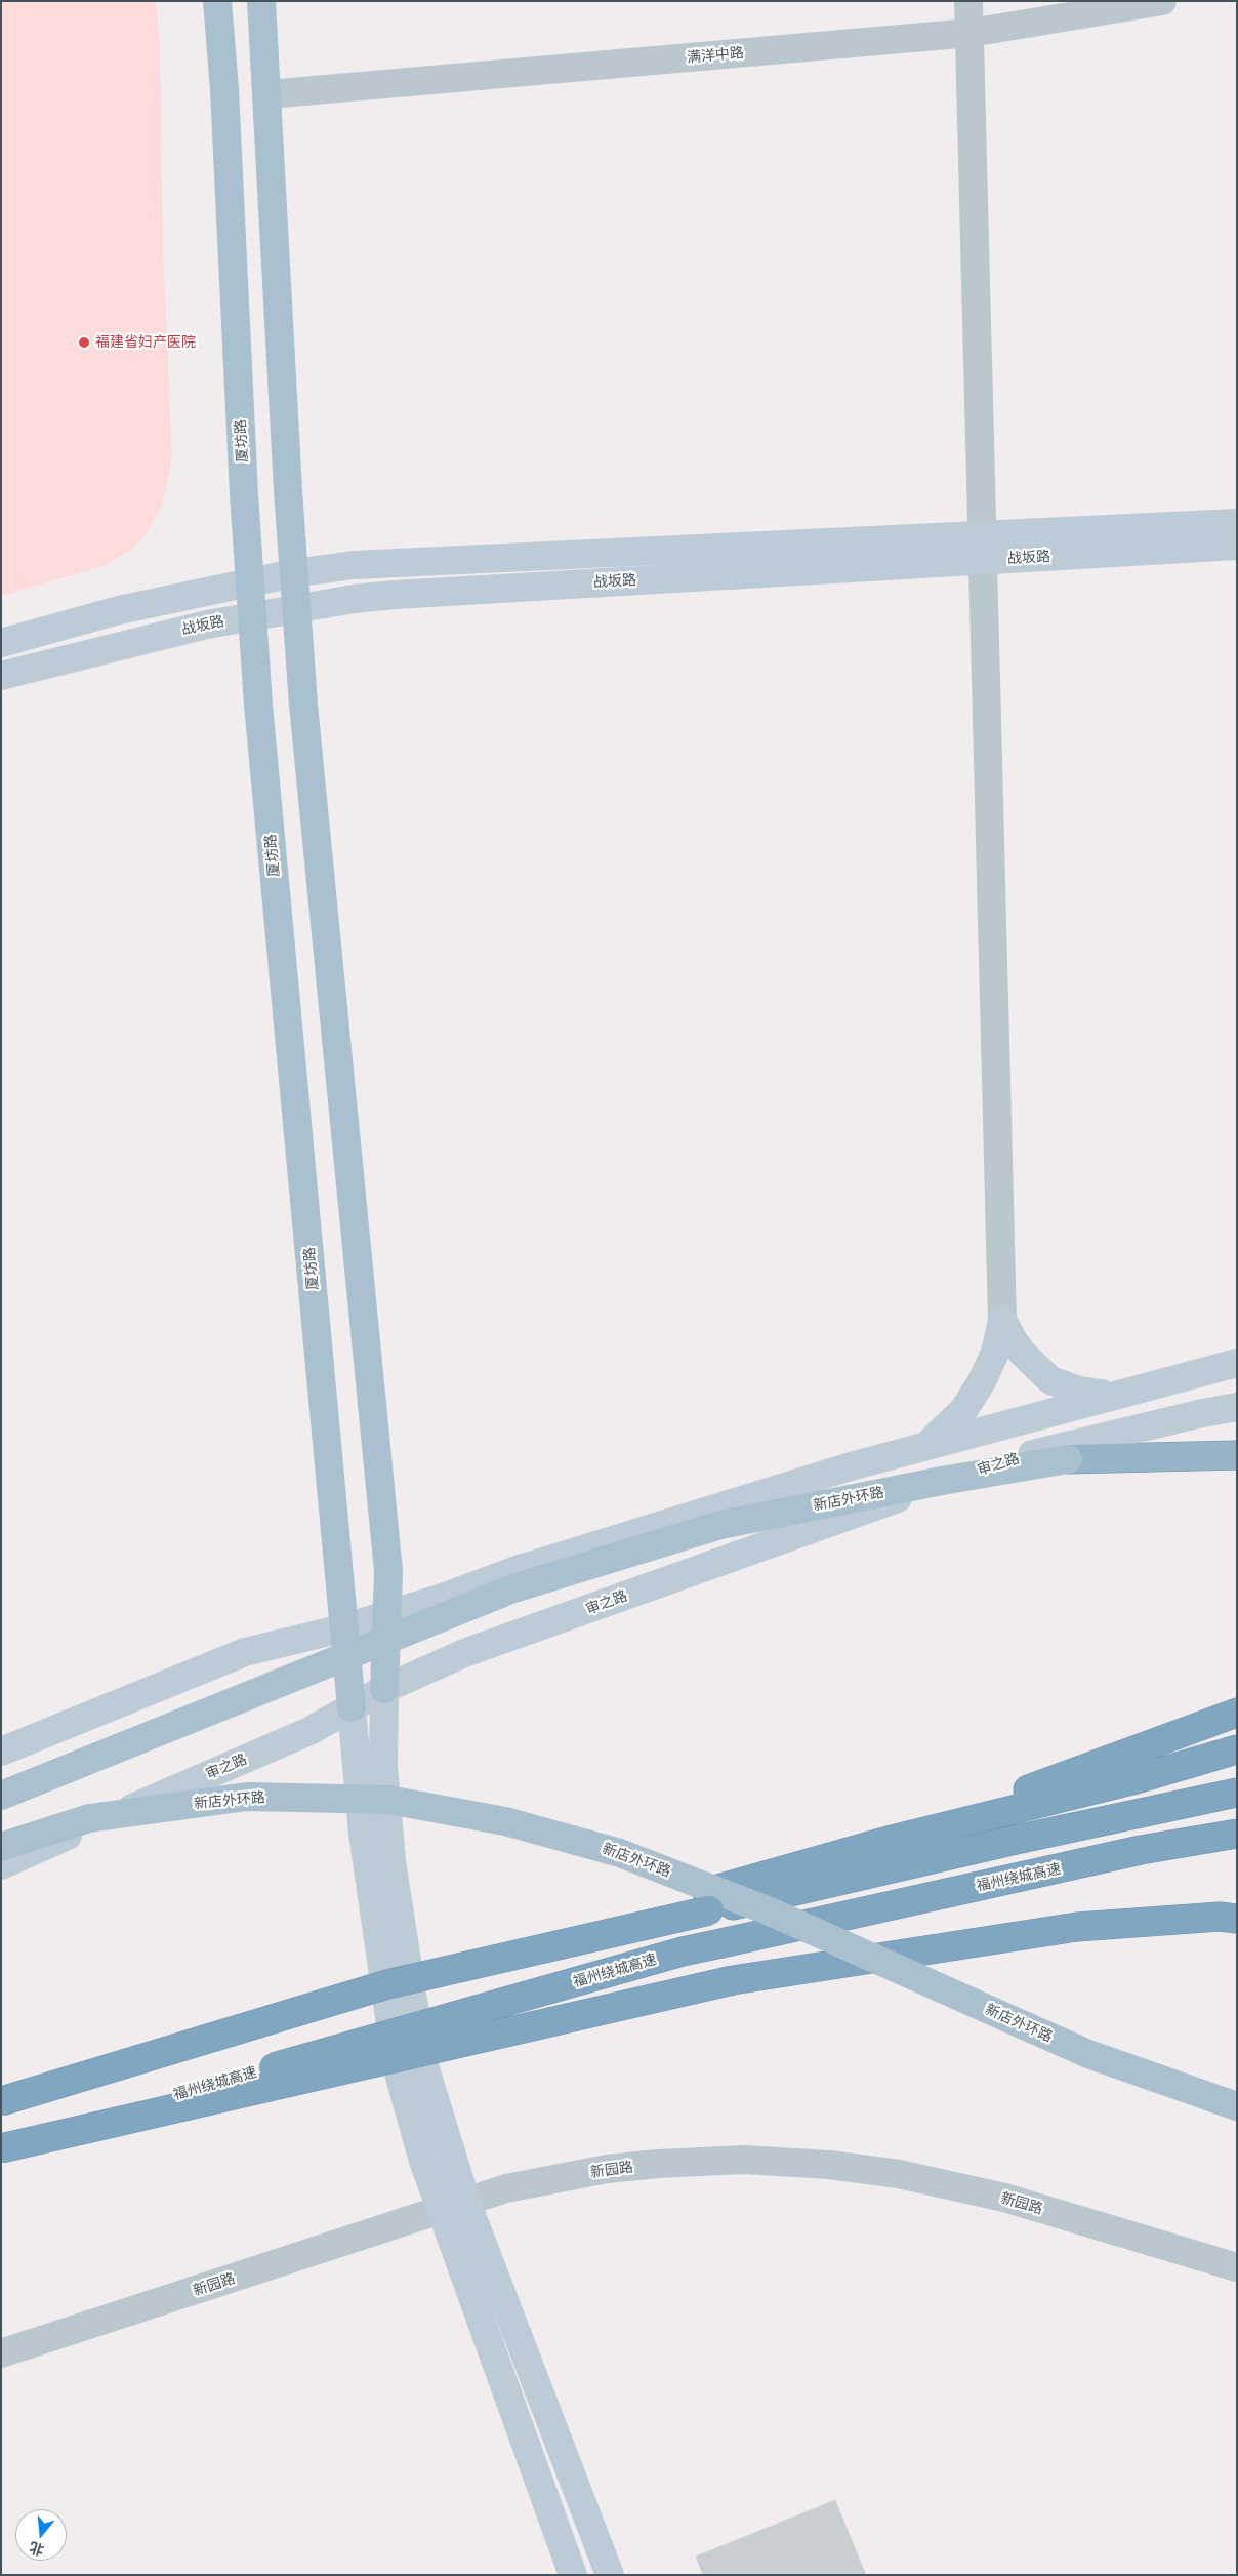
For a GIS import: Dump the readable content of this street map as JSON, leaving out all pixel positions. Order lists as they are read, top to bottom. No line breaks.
{"streets":{"highway":["福州绕城高速"],"main road":["厦坊路","战坂路","审之路","新店外环路"],"street":["满洋中路","新园路"]},"crossings":[["厦坊路","战坂路"],["厦坊路","审之路"]],"places":["福建省妇产医院"],"north":"bottom"}
